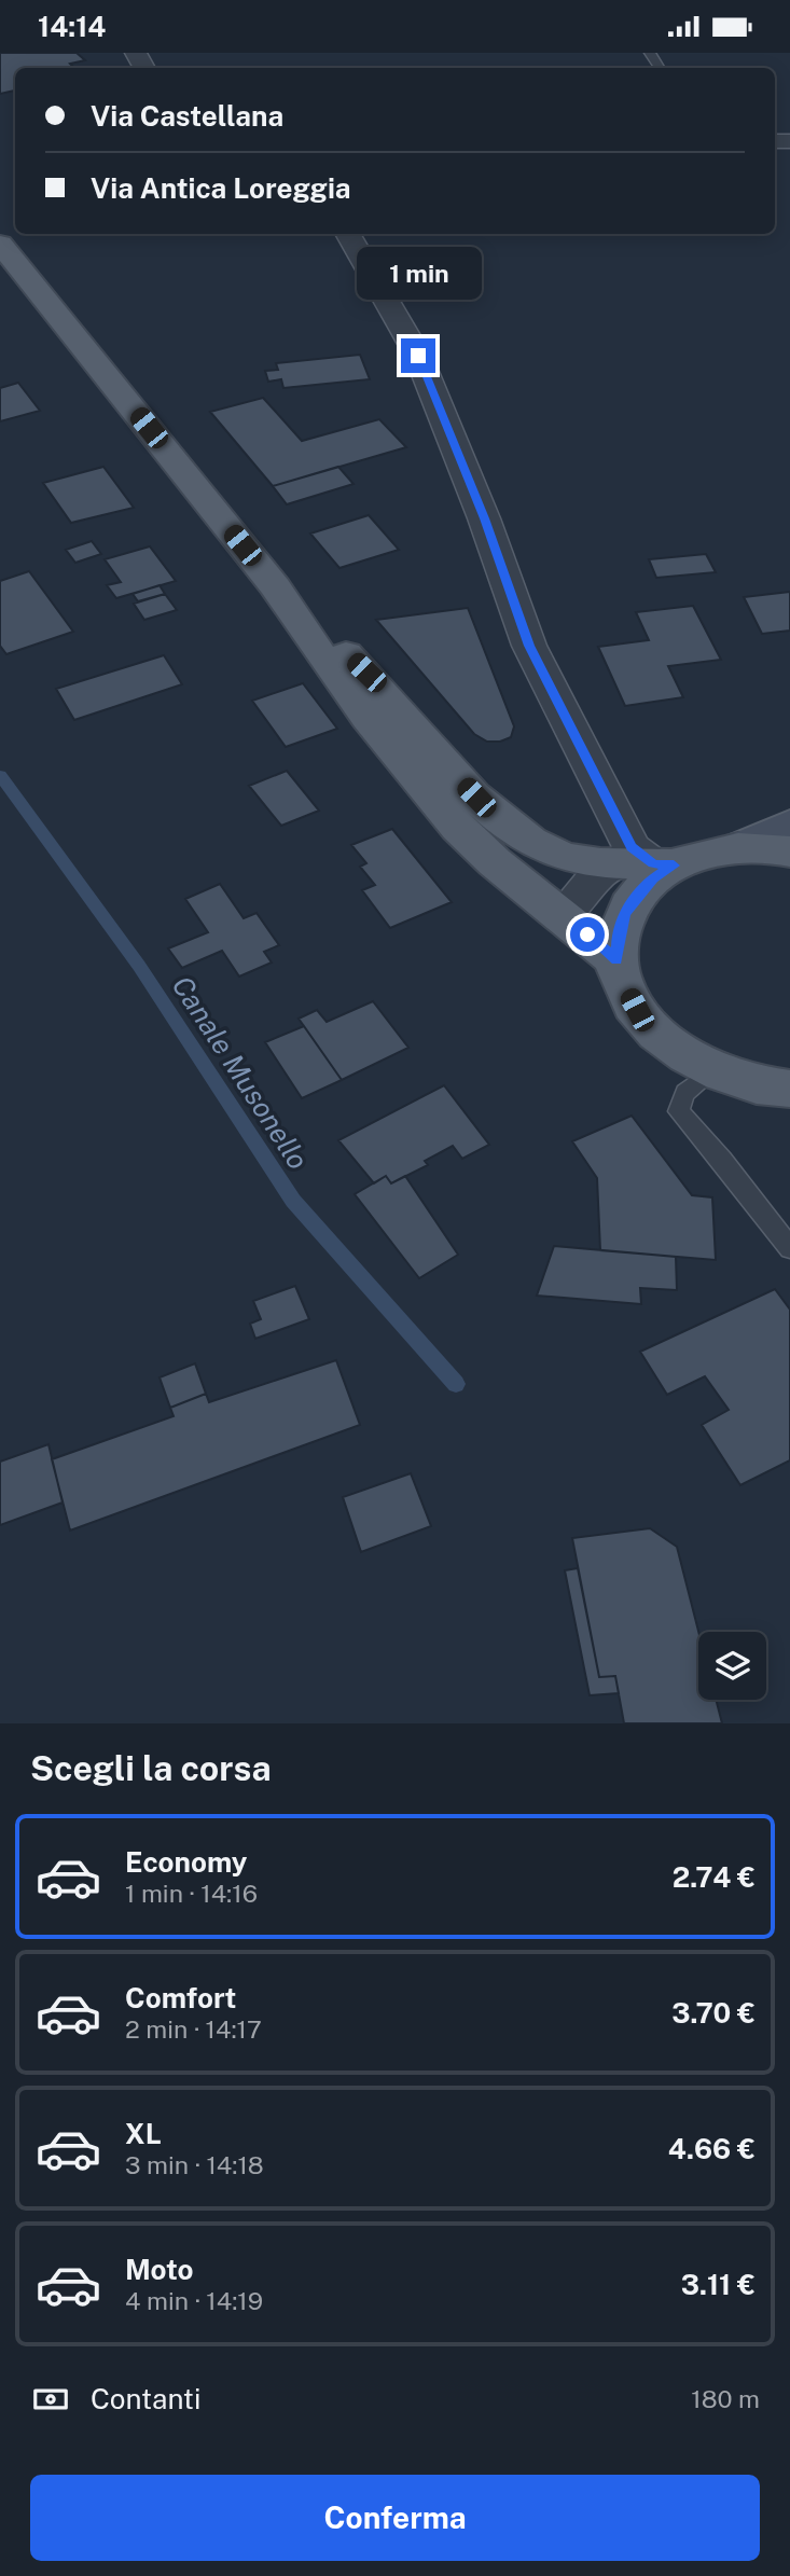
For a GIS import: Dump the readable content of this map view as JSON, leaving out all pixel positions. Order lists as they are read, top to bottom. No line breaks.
{"water":["Canale Musonello"],"page":{"status":"14:14","banner":["Via Castellana","Via Antica Loreggia"],"bubble":"1 min","heading":"Scegli la corsa","list":[{"name":"Economy","note":"1 min · 14:16","value":"2.74 €"},{"name":"Comfort","note":"2 min · 14:17","value":"3.70 €"},{"name":"XL","note":"3 min · 14:18","value":"4.66 €"},{"name":"Moto","note":"4 min · 14:19","value":"3.11 €"}],"pay":["Contanti","180 m"],"buttons":"Conferma"}}
